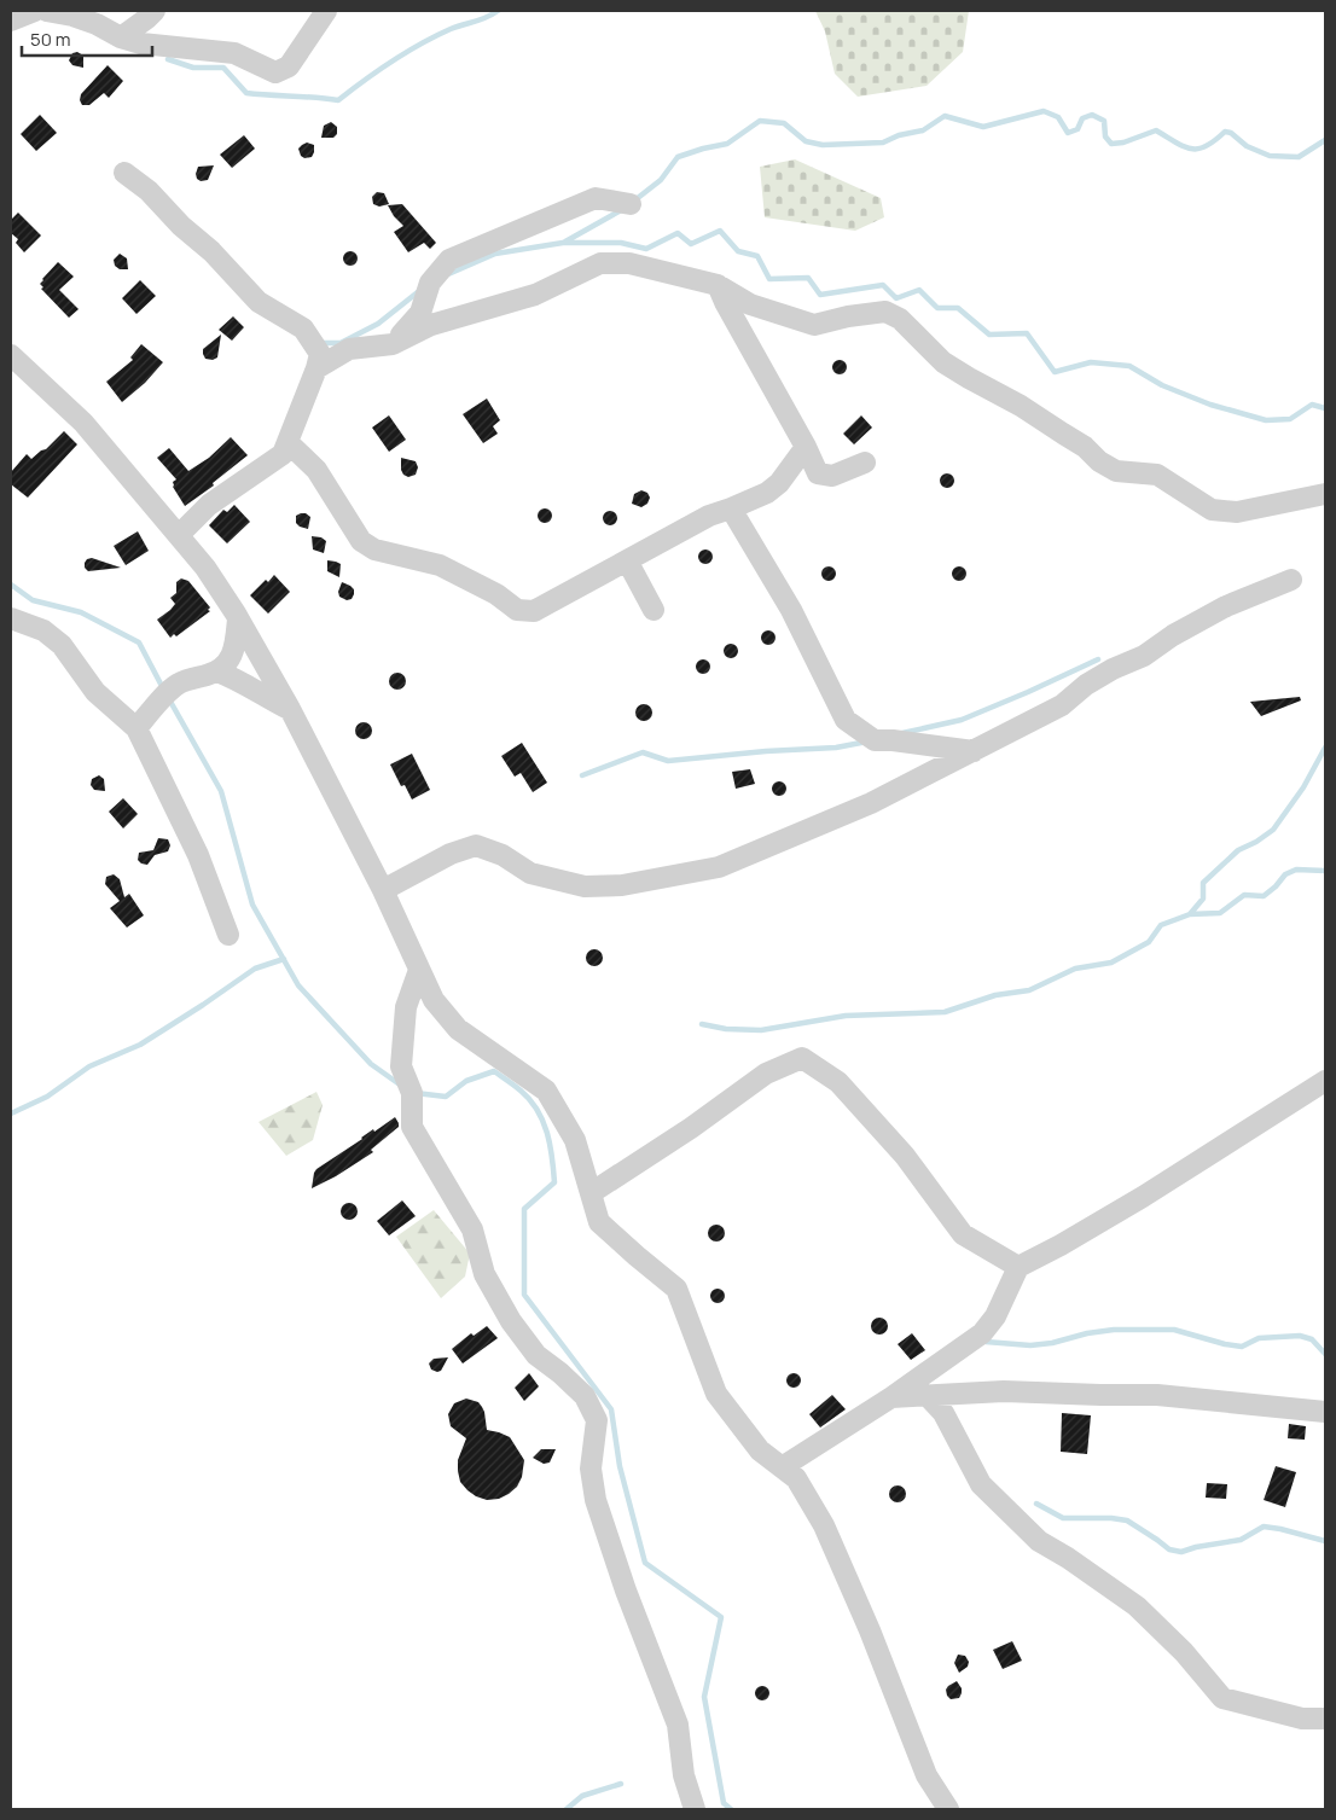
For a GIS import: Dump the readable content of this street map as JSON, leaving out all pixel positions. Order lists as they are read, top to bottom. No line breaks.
{"scale_bar":"50 m"}
